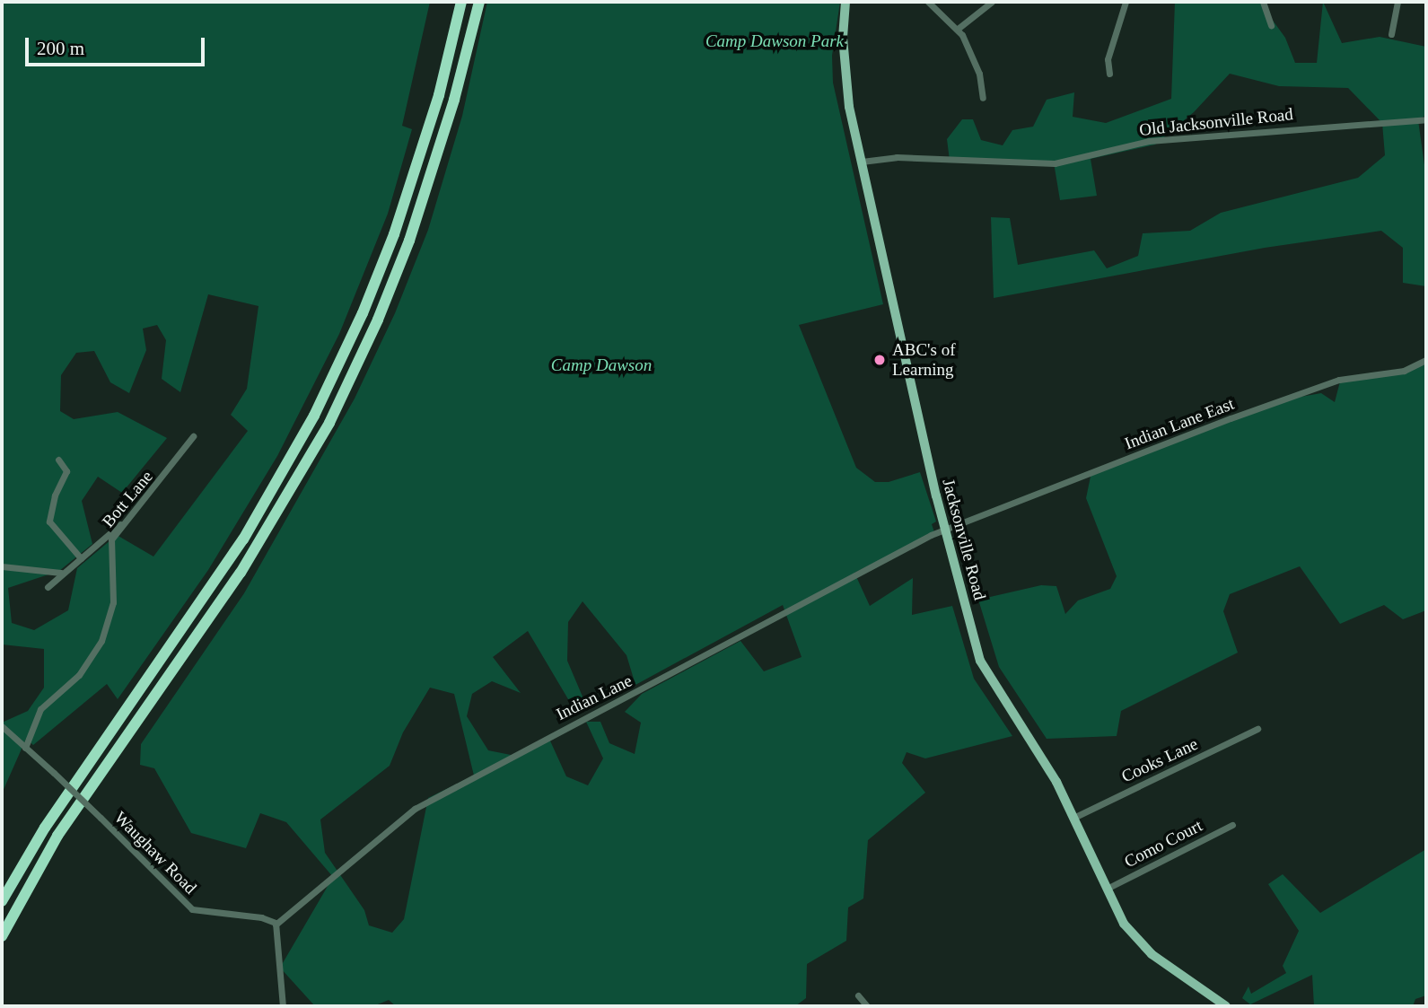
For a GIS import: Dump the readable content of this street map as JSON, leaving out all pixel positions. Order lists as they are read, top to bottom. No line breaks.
{"streets":{"main road":["Jacksonville Road"],"street":["Old Jacksonville Road","Indian Lane East","Bott Lane","Indian Lane","Cooks Lane","Como Court","Waughaw Road"]},"crossings":[["Old Jacksonville Road","Jacksonville Road"],["Indian Lane East","Jacksonville Road"],["Indian Lane East","Indian Lane"],["Bott Lane","Waughaw Road"],["Jacksonville Road","Indian Lane"],["Jacksonville Road","Cooks Lane"],["Jacksonville Road","Como Court"],["Indian Lane","Waughaw Road"]],"parks":["Camp Dawson Park","Camp Dawson"],"places":["ABC's of Learning"],"scale_bar":"200 m"}
